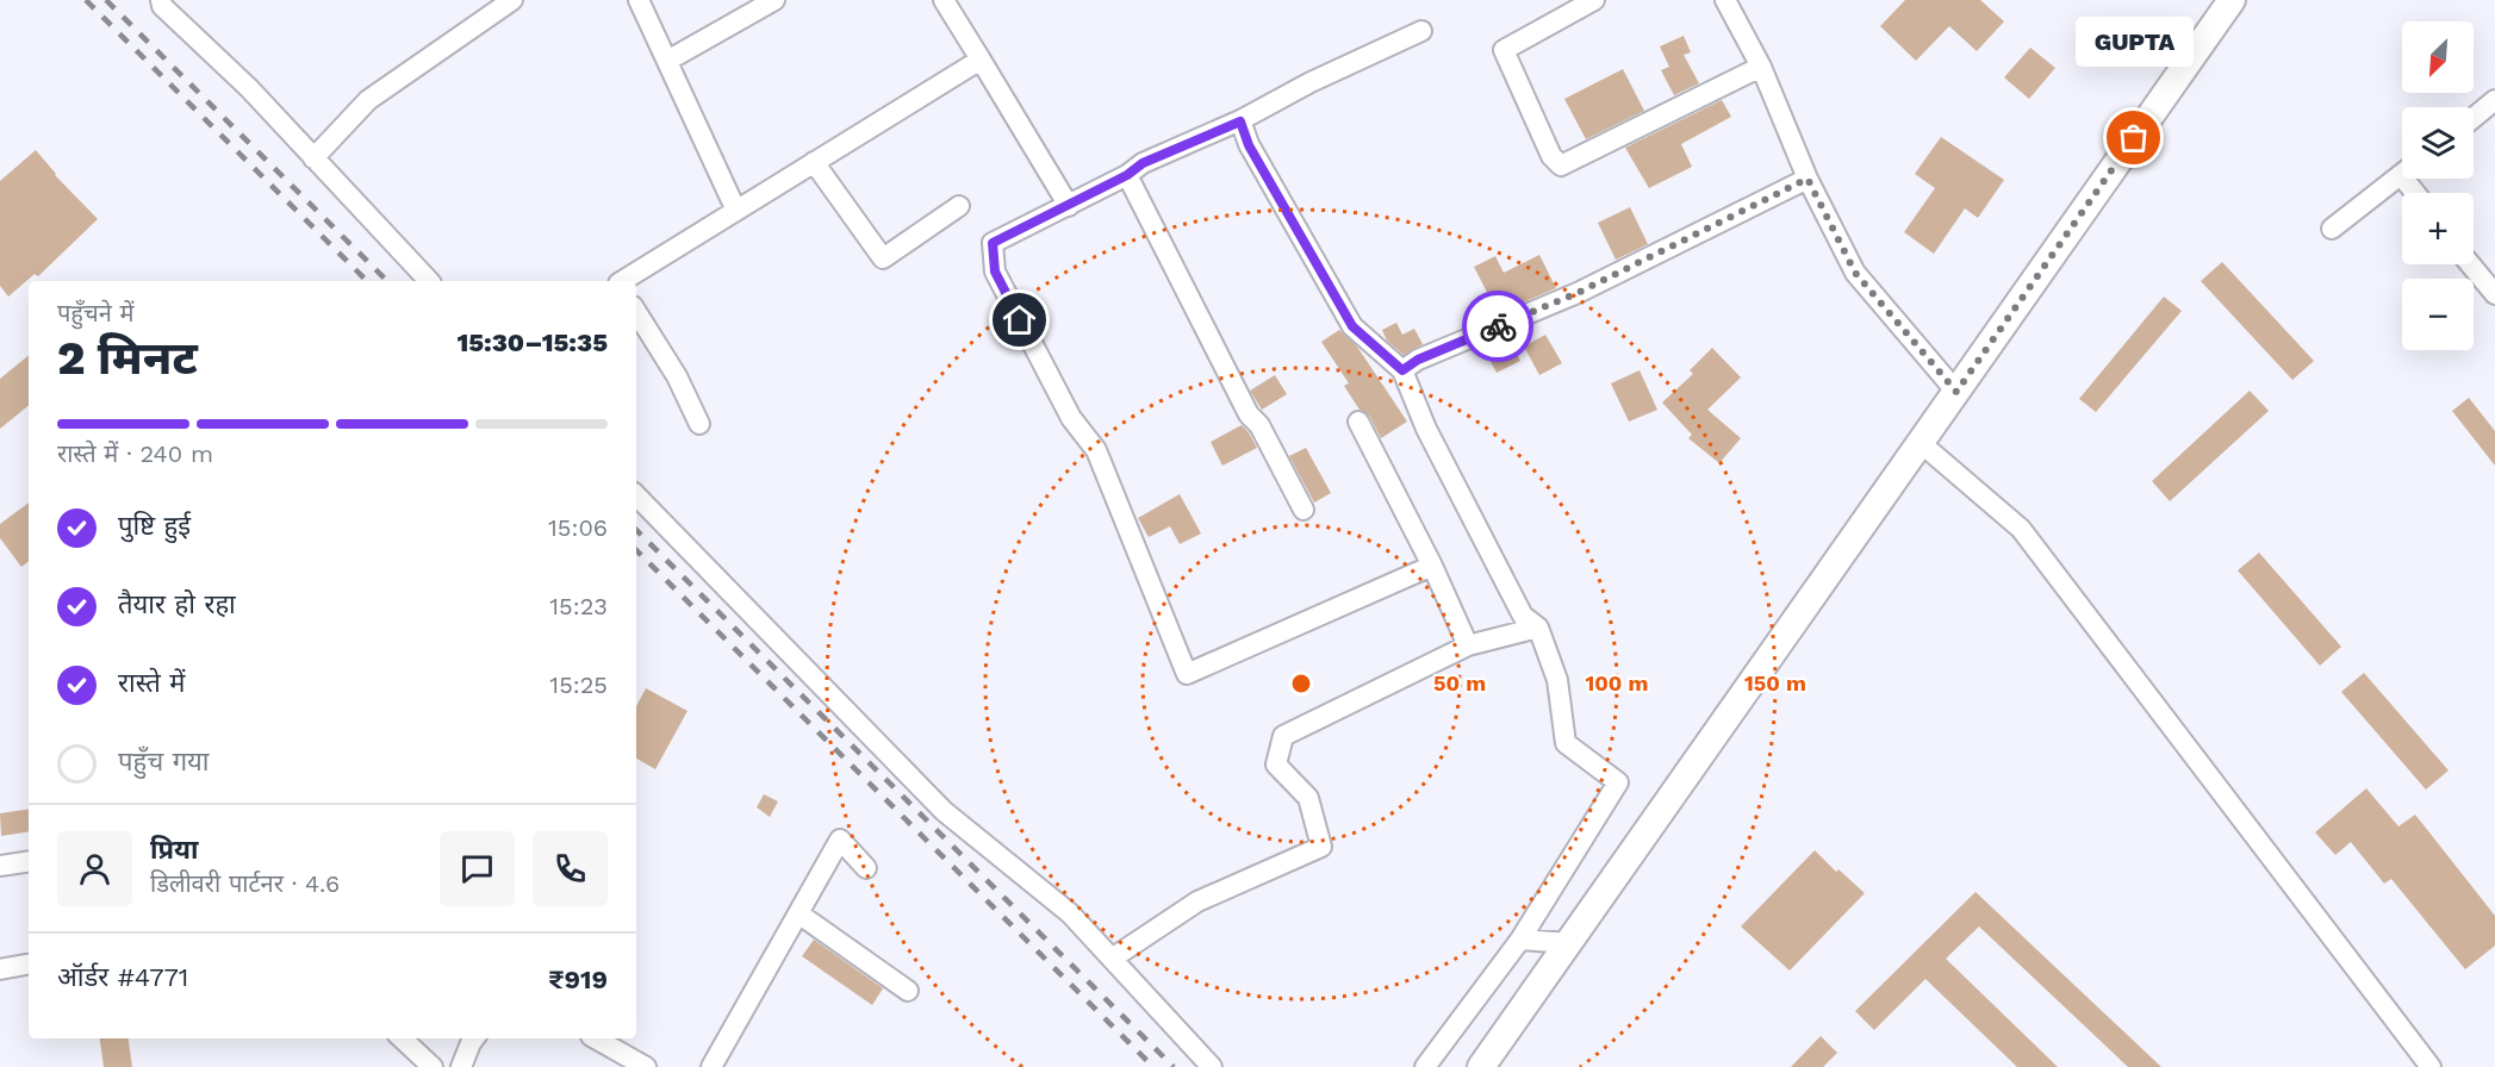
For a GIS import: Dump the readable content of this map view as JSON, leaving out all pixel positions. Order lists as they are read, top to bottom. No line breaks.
{"places":["GUPTA"],"north":"bottom left","page":{"bubble":"GUPTA","map_buttons":["+","−"],"heading":["2 मिनट","पहुँचने में","15:30–15:35"],"panel":["प्रिया","डिलीवरी पार्टनर · 4.6","ऑर्डर #4771","₹919"],"bar":"रास्ते में · 240 m","list":[["पुष्टि हुई","15:06"],["तैयार हो रहा","15:23"],["रास्ते में","15:25"],"पहुँच गया"]},"rings":["50 m","100 m","150 m"]}
